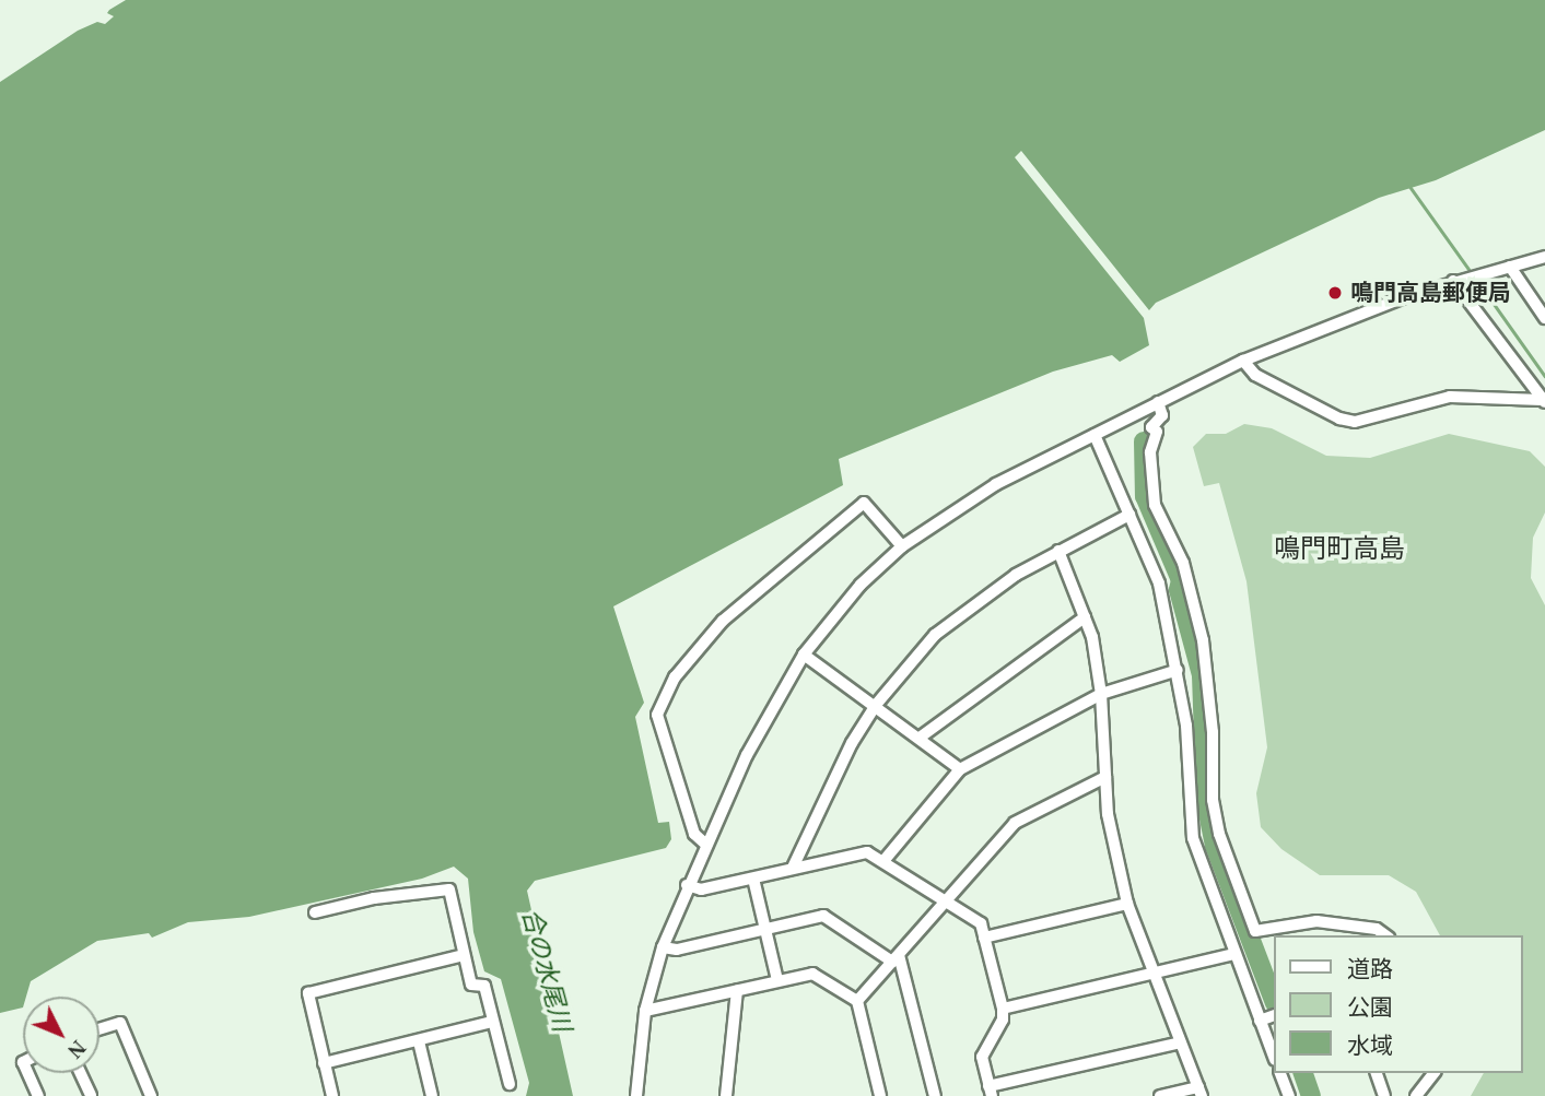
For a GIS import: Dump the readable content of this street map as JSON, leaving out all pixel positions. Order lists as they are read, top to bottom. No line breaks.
{"districts":["鳴門町高島"],"water":["合の水尾川"],"places":["鳴門高島郵便局"],"legend":["道路","公園","水域"],"north":"bottom right"}
